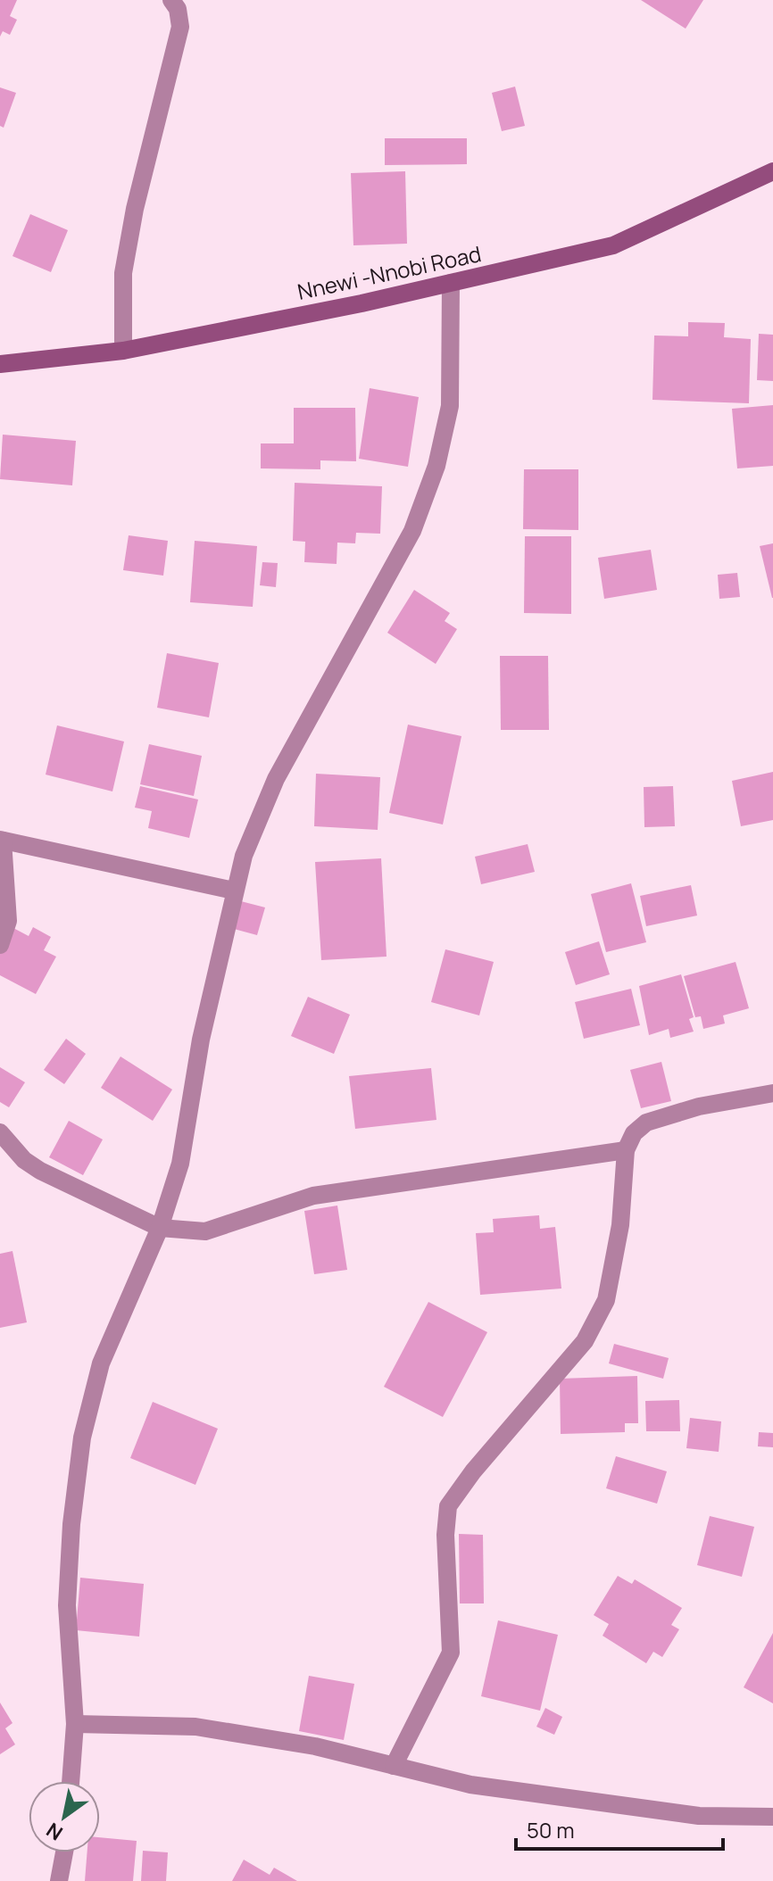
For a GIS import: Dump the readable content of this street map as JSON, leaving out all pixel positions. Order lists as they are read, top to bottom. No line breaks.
{"streets":{"main road":["Nnewi -Nnobi Road"]},"scale_bar":"50 m","north":"bottom left"}
